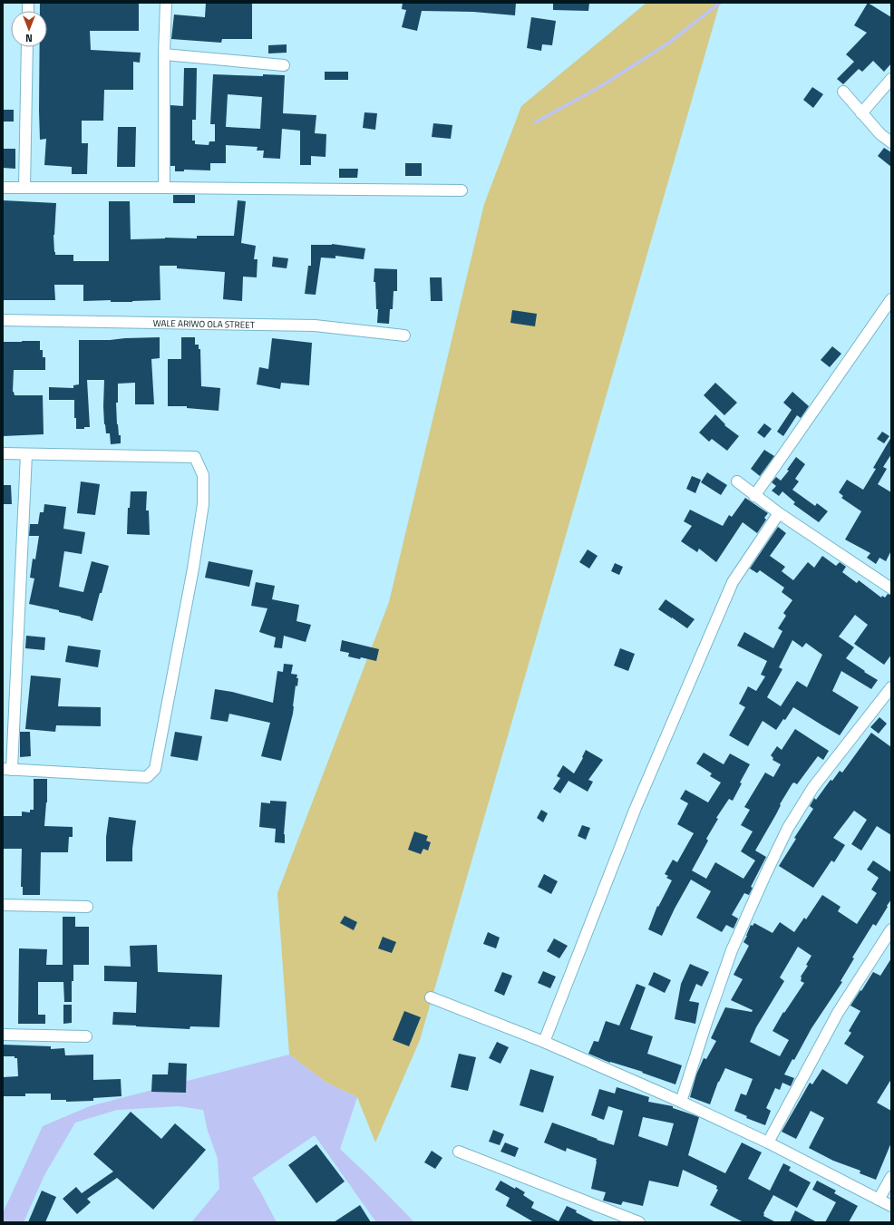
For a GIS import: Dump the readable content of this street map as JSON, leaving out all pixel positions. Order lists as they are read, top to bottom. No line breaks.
{"streets":{"street":["WALE ARIWO OLA STREET"]},"north":"bottom"}
